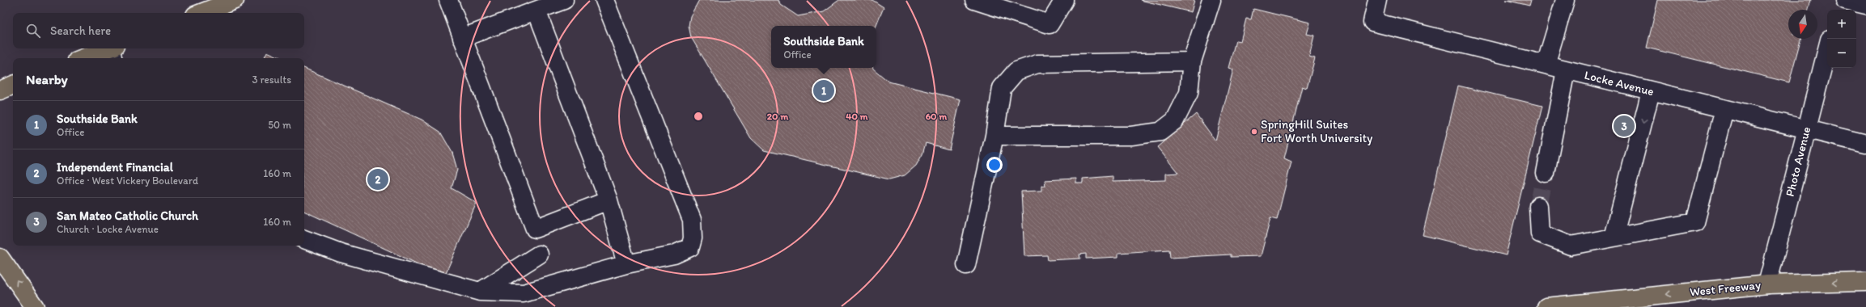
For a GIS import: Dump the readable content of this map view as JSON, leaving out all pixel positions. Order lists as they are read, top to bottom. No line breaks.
{"streets":{"main road":["West Freeway"],"street":["Locke Avenue","Photo Avenue"]},"crossings":[["Locke Avenue","Photo Avenue"],["Photo Avenue","West Freeway"]],"one_way":["West Freeway"],"places":["SpringHill Suites Fort Worth University"],"north":"bottom","page":{"map_buttons":["+","−"],"search":"Search here","popup":["Southside Bank","Office"],"heading":["Nearby","3 results"],"pins":["1","3","2"],"list":[{"mark":"1","name":"Southside Bank","note":"Office","value":"50 m"},{"mark":"2","name":"Independent Financial","note":"Office · West Vickery Boulevard","value":"160 m"},{"mark":"3","name":"San Mateo Catholic Church","note":"Church · Locke Avenue","value":"160 m"}]},"rings":["20 m","40 m","60 m"]}
